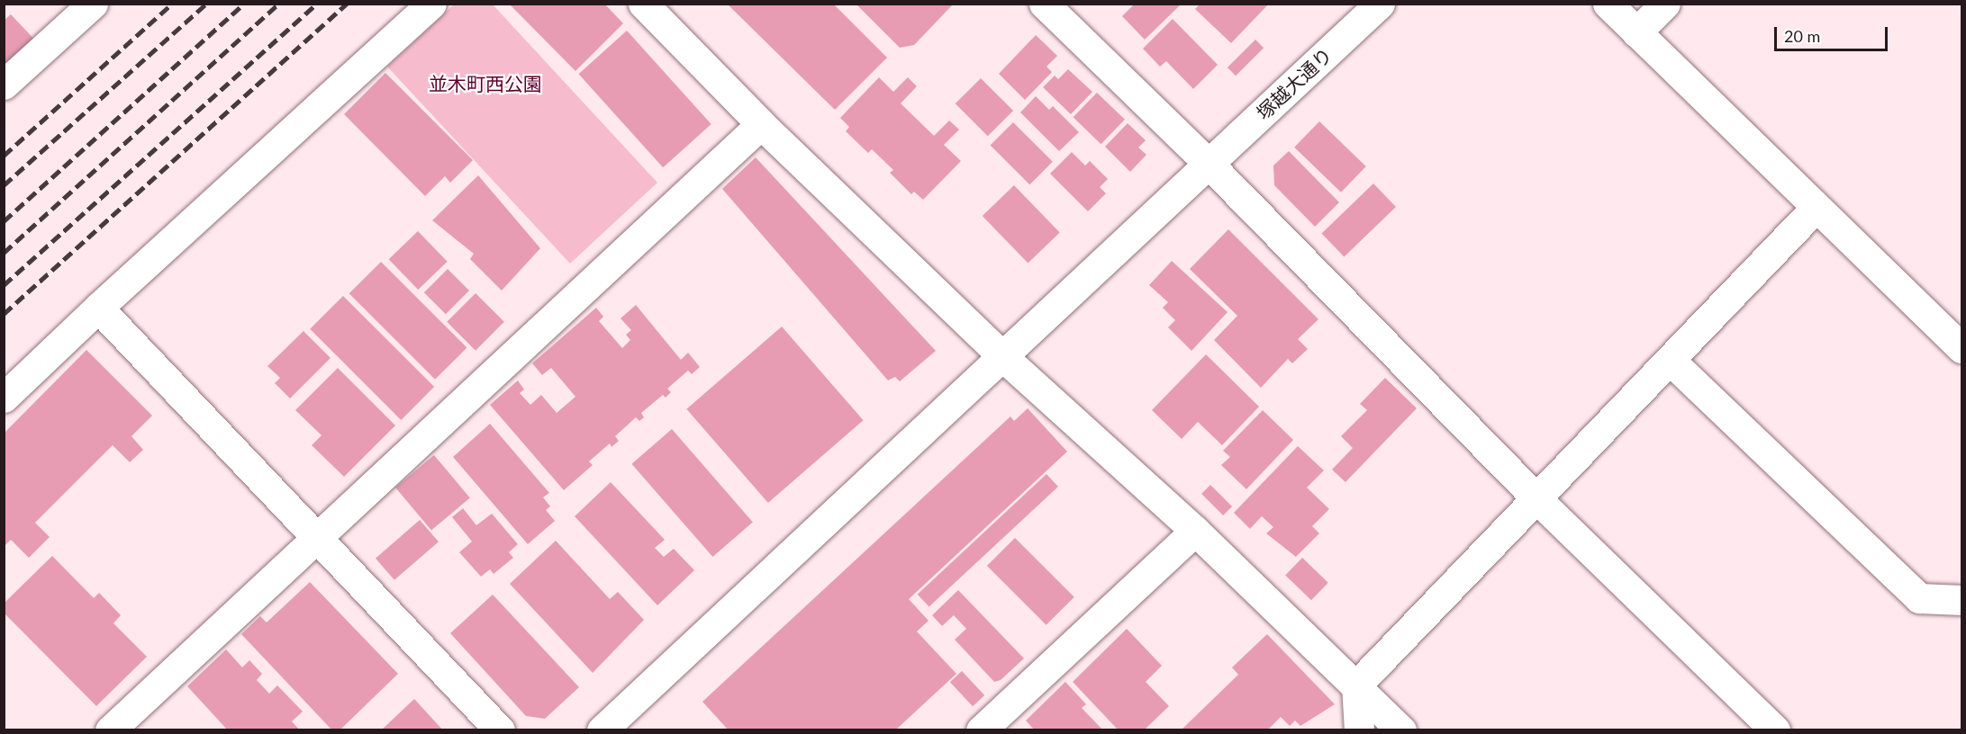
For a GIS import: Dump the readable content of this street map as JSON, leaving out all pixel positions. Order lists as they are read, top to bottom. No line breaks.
{"streets":{"street":["塚越大通り"]},"parks":["並木町西公園"],"scale_bar":"20 m"}
